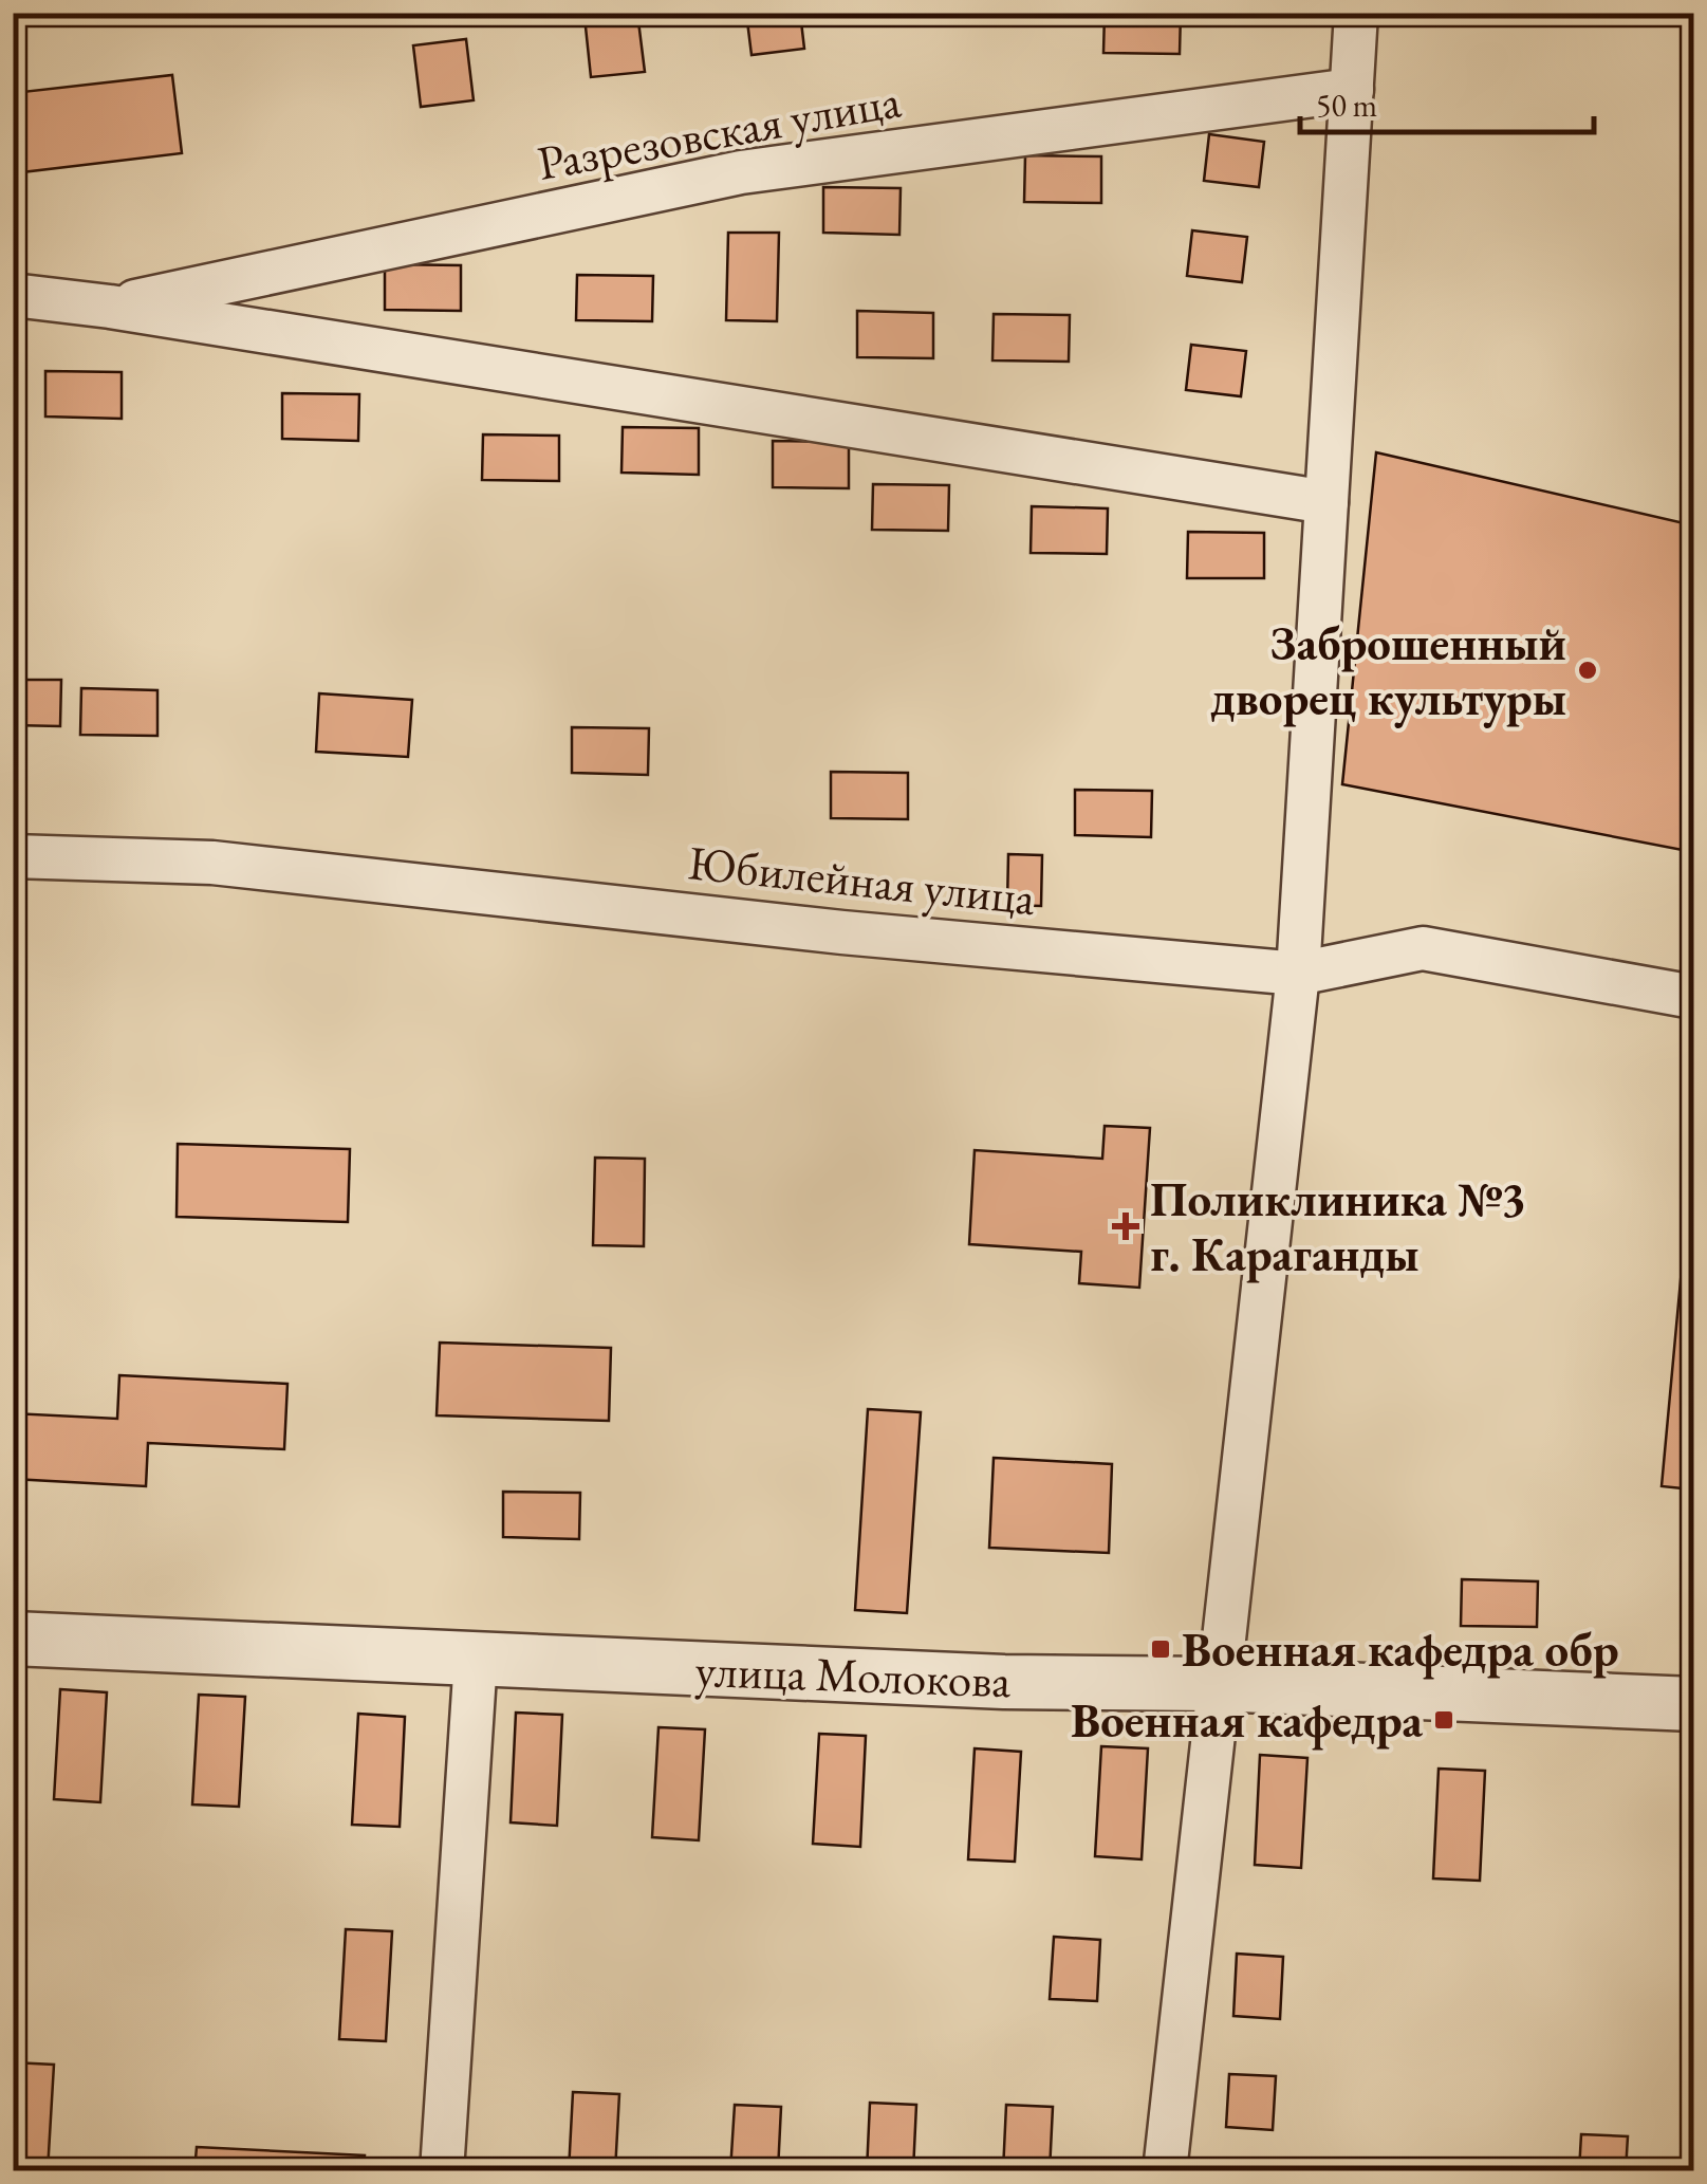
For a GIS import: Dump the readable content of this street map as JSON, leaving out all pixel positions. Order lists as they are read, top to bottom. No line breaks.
{"streets":{"street":["Разрезовская улица","Юбилейная улица","улица Молокова"]},"places":{"other":["Заброшенный дворец культуры"],"health":["Поликлиника №3 г. Караганды"],"transit":["Военная кафедра обр","Военная кафедра"]},"scale_bar":"50 m"}
